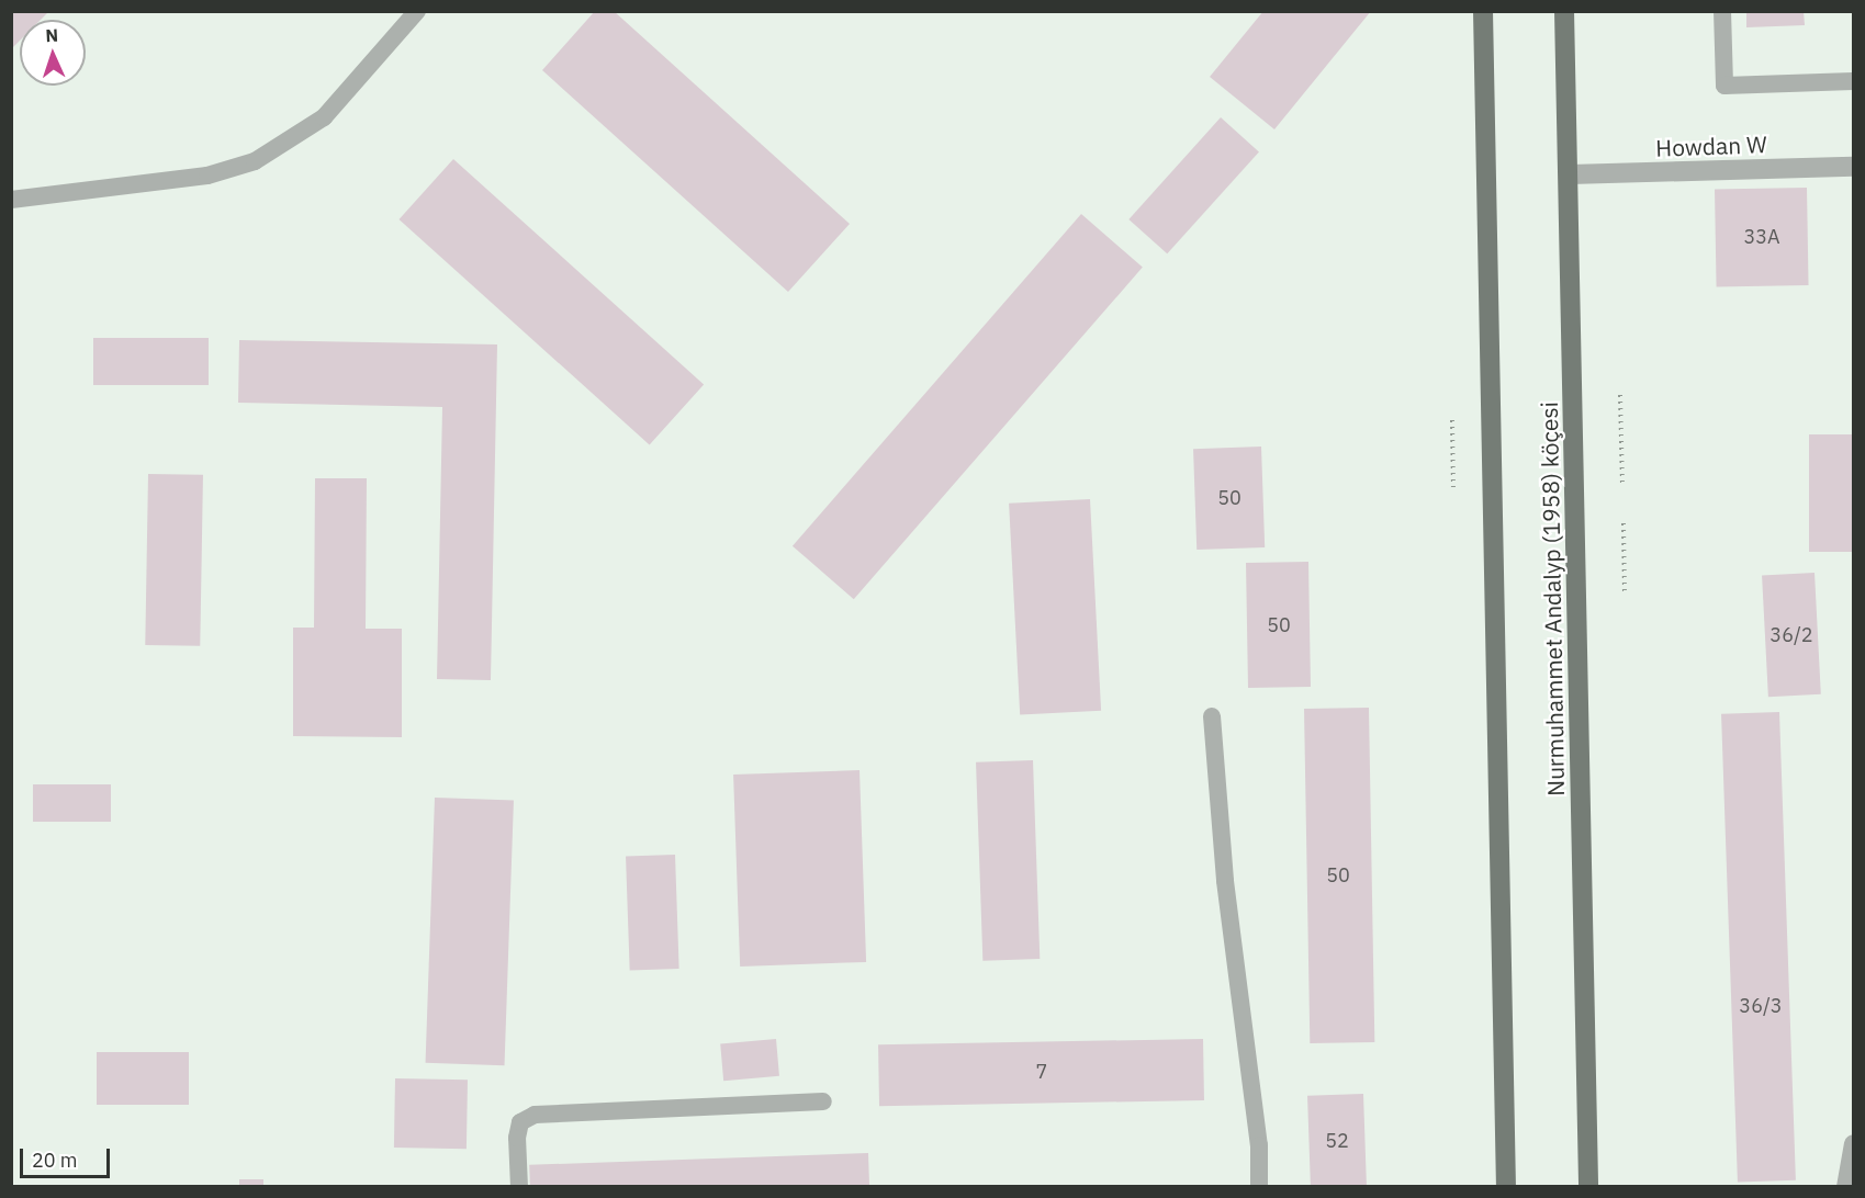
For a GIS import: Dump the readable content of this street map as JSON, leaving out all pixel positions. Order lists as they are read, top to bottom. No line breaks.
{"streets":{"main road":["Nurmuhammet Andalyp (1958) köçesi"],"street":["Howdan W"]},"crossings":[["Howdan W","Nurmuhammet Andalyp (1958) köçesi"]],"house_numbers":["33A","50","50","36/2","50","36/3","7","52"],"scale_bar":"20 m","north":"top"}
